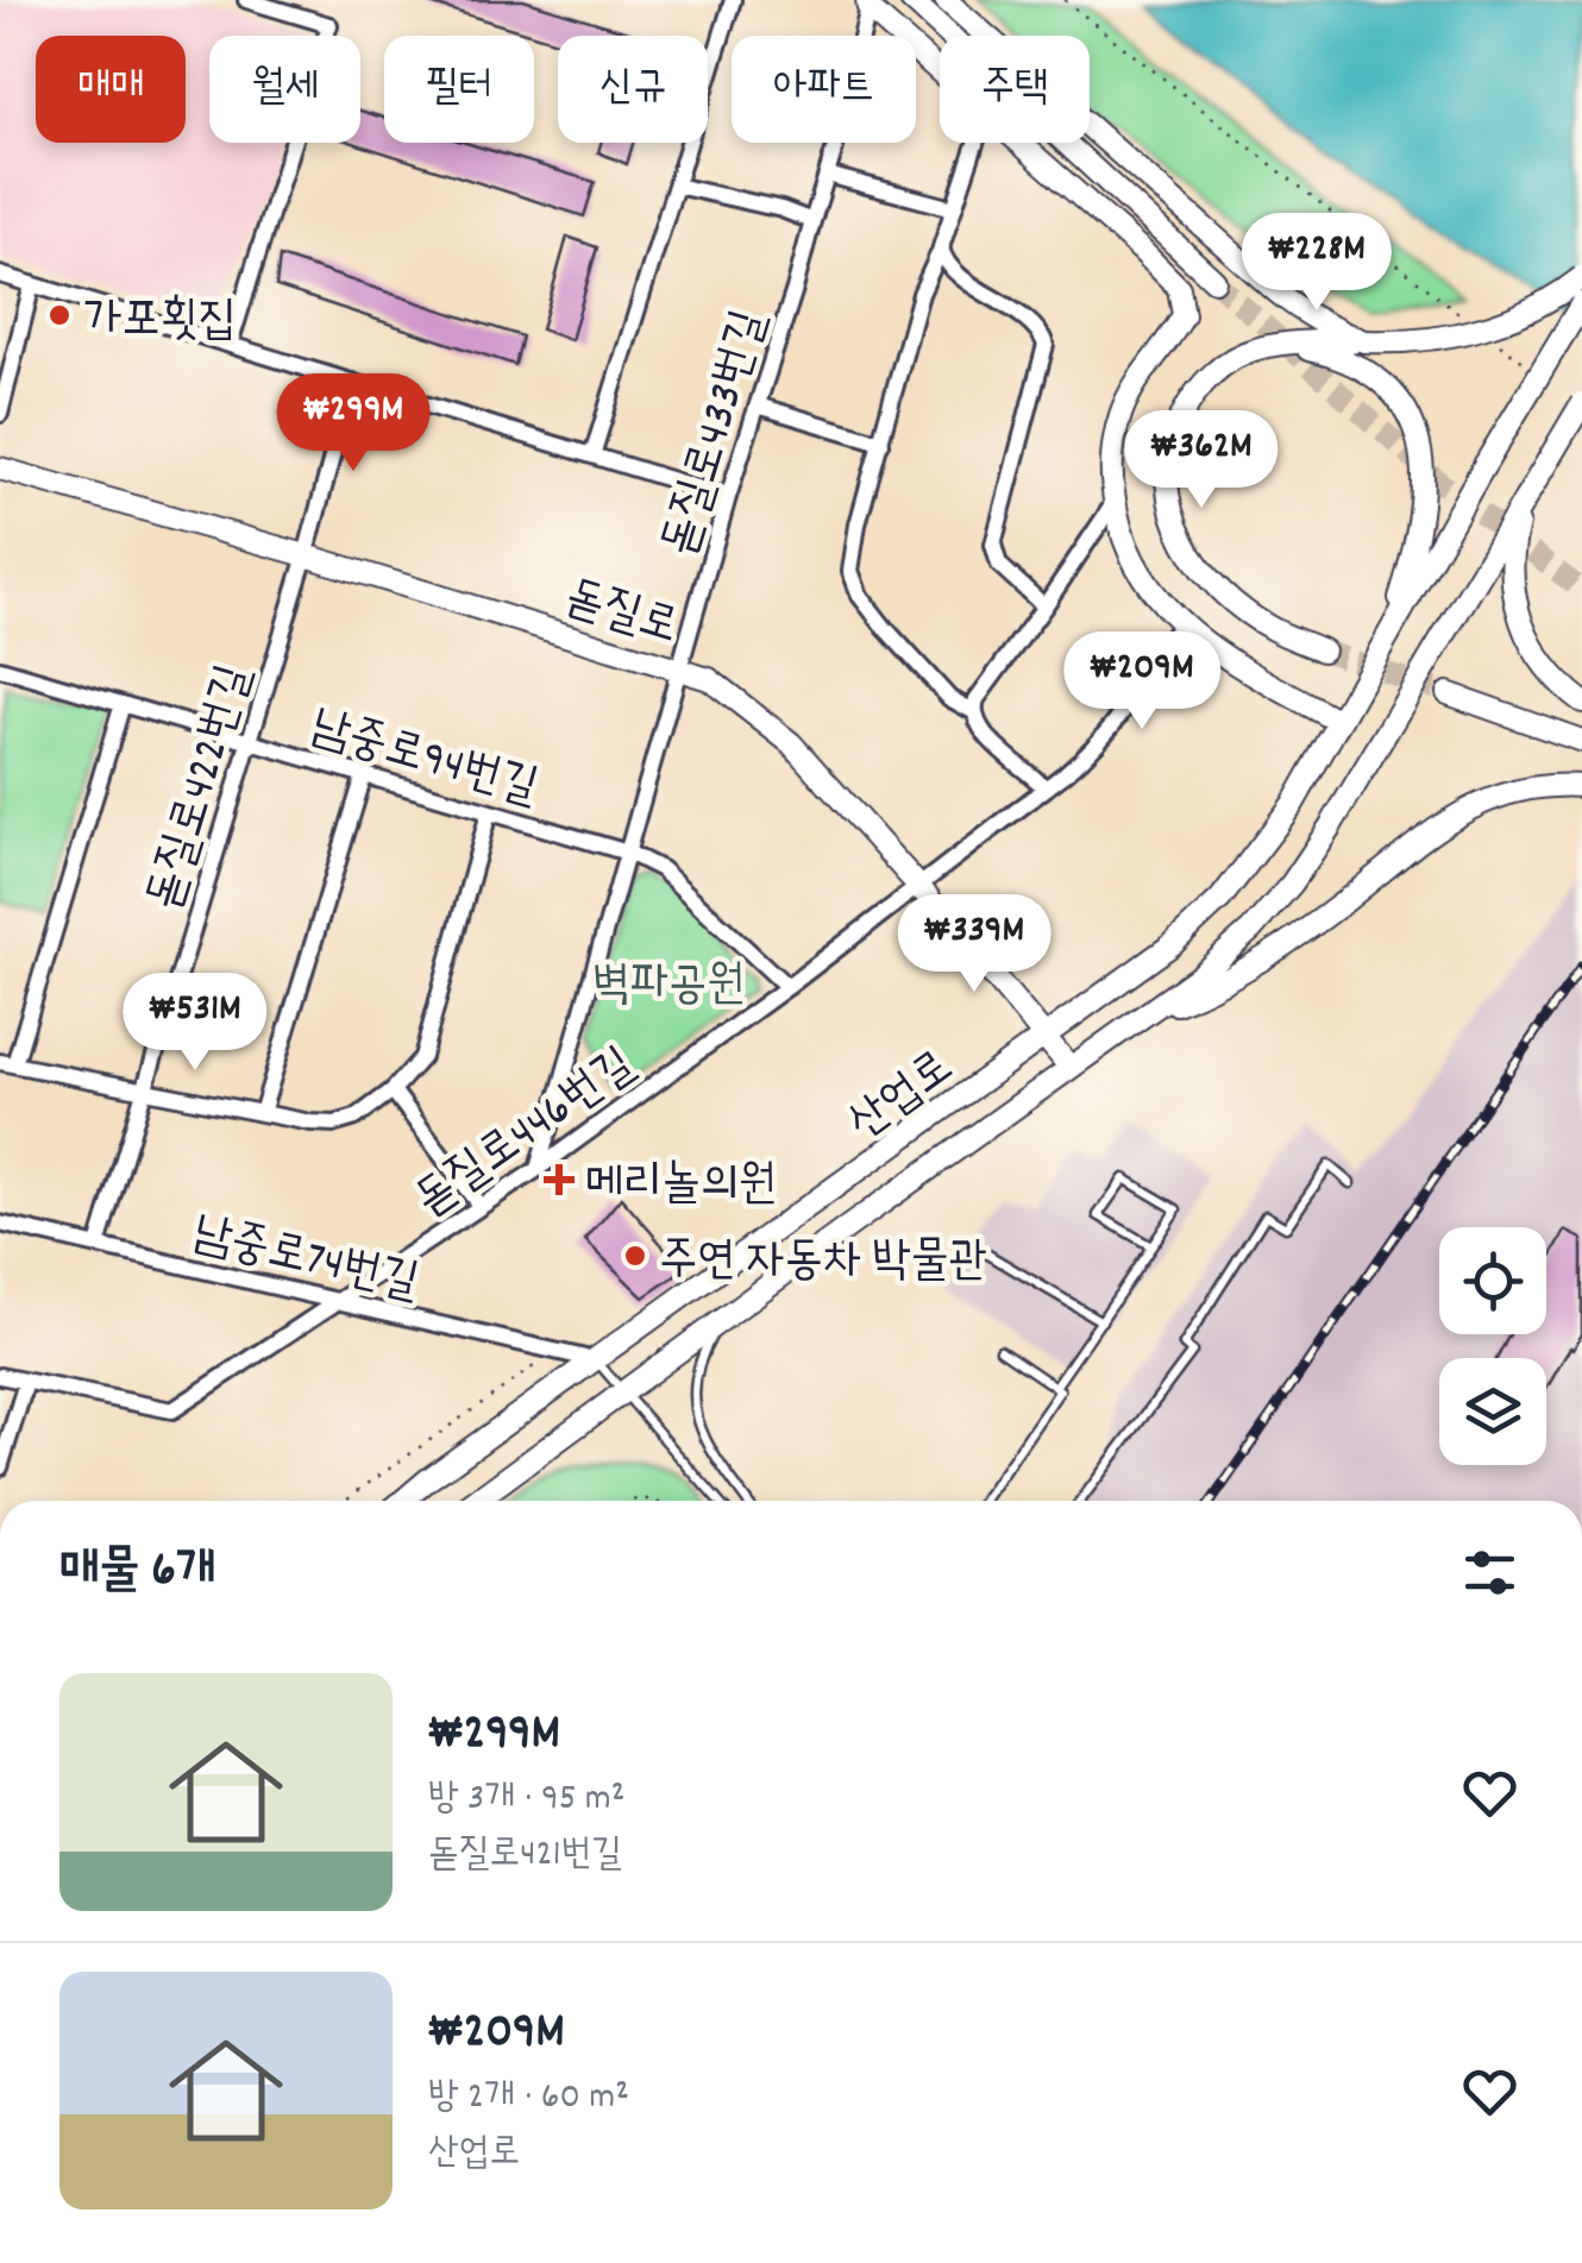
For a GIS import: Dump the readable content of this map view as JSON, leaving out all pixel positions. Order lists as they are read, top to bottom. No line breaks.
{"streets":{"main road":["돋질로","산업로"],"street":["돋질로433번길","남중로94번길","돋질로422번길","돋질로446번길","남중로74번길"]},"crossings":[["돋질로433번길","돋질로"],["돋질로433번길","남중로94번길"],["돋질로433번길","돋질로446번길"],["돋질로","돋질로422번길"],["돋질로","산업로"],["돋질로","돋질로446번길"],["남중로94번길","돋질로422번길"],["남중로94번길","돋질로446번길"],["돋질로422번길","남중로74번길"],["산업로","남중로74번길"],["돋질로446번길","남중로74번길"]],"parks":["벽파공원"],"places":{"other":["가포횟집","주연 자동차 박물관"],"health":["메리놀의원"]},"page":{"chip":["매매","월세","필터","신규","아파트","주택"],"price":["₩228M","₩299M","₩362M","₩209M","₩339M","₩531M"],"heading":"매물 6개","list":[{"name":"₩299M","note":"방 3개 · 95 m² · 돋질로421번길"},{"name":"₩209M","note":"방 2개 · 60 m² · 산업로"}]}}
